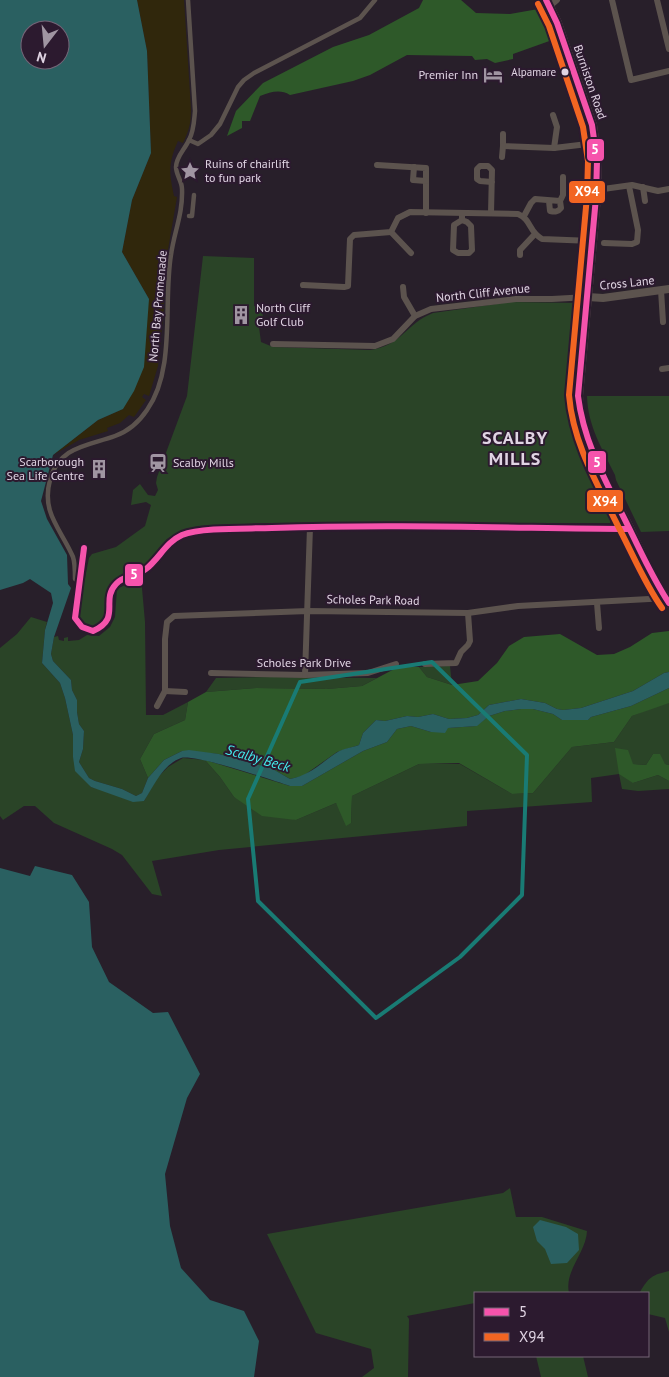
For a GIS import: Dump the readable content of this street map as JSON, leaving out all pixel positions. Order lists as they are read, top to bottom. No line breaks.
{"streets":{"main road":["Burniston Road"],"street":["Cross Lane","North Cliff Avenue","North Bay Promenade","Scholes Park Road","Scholes Park Drive"]},"crossings":[["Burniston Road","Cross Lane"],["Burniston Road","North Cliff Avenue"],["Burniston Road","Scholes Park Road"],["Cross Lane","North Cliff Avenue"]],"districts":["SCALBY MILLS"],"water":["Scalby Beck"],"places":{"other":["Alpamare"],"hotel":["Premier Inn"],"place":["Ruins of chairlift to fun park"],"building":["North Cliff Golf Club","Scarborough Sea Life Centre"],"station":["Scalby Mills"]},"lines":["transit line 5","transit line X94"],"legend":["5","X94"],"north":"bottom"}
